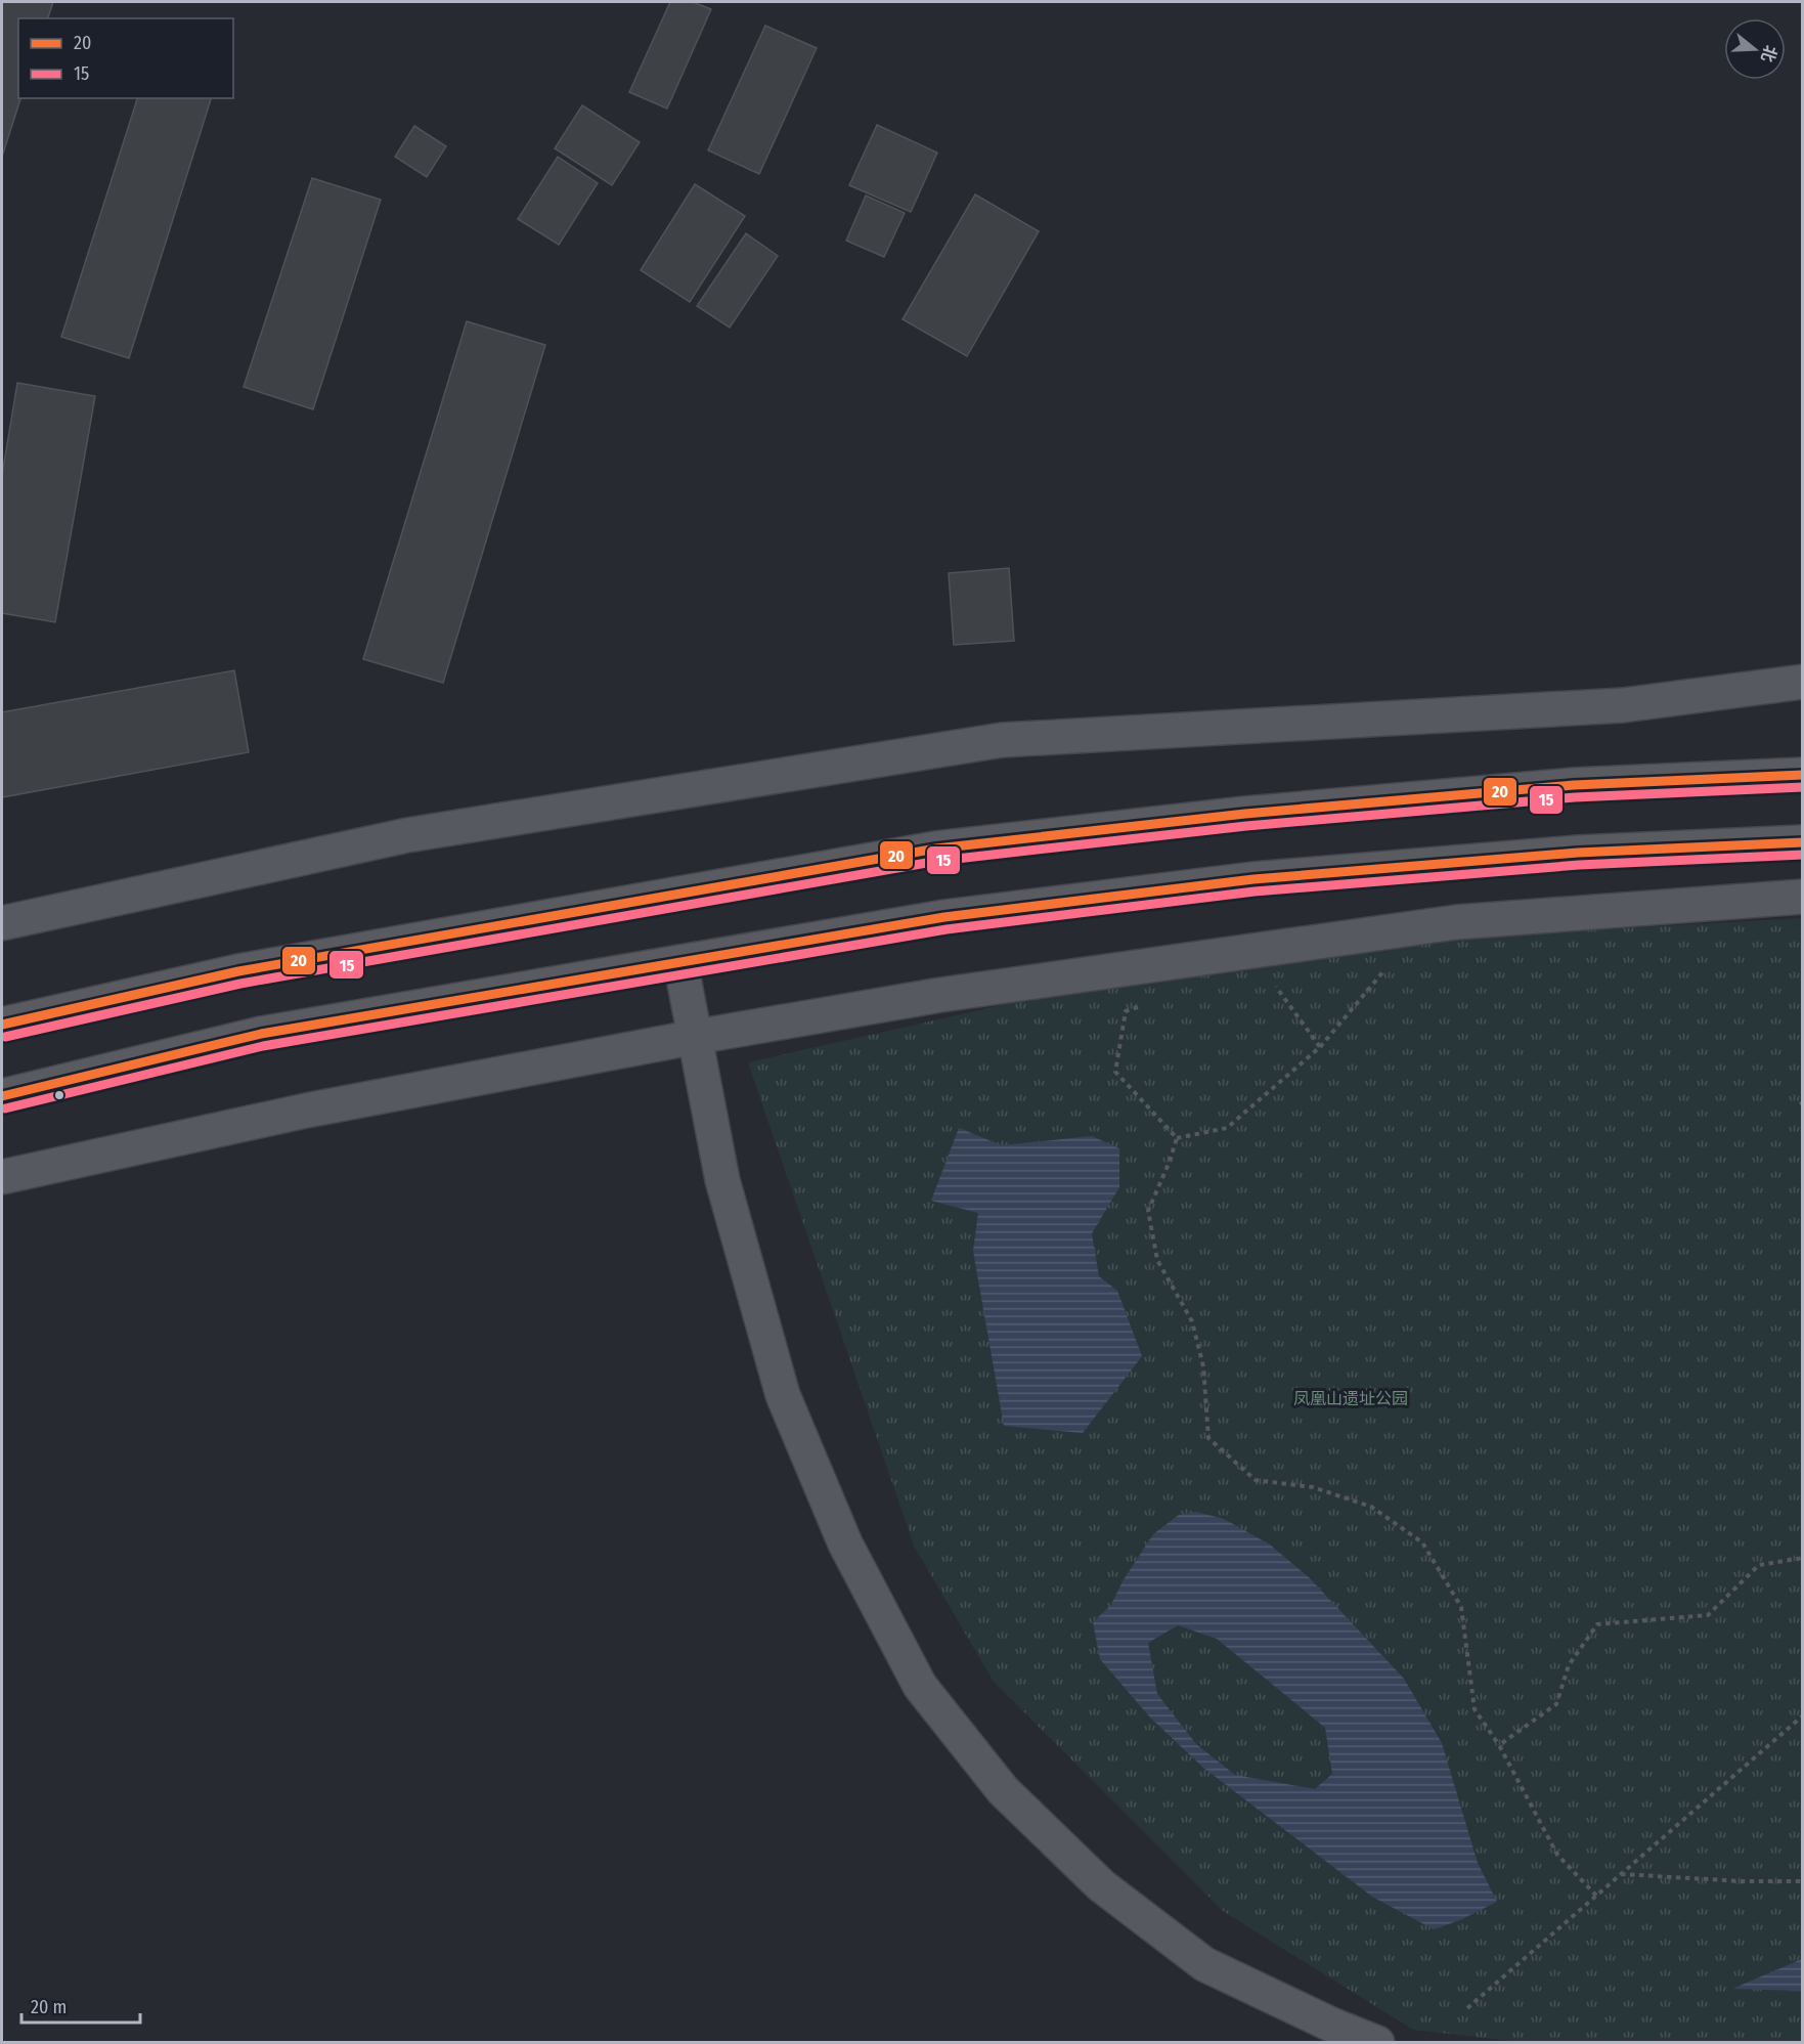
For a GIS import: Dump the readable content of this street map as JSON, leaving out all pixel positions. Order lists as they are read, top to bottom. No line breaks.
{"parks":["凤凰山遗址公园"],"lines":["transit line 20","transit line 15"],"legend":["20","15"],"scale_bar":"20 m","north":"right"}
